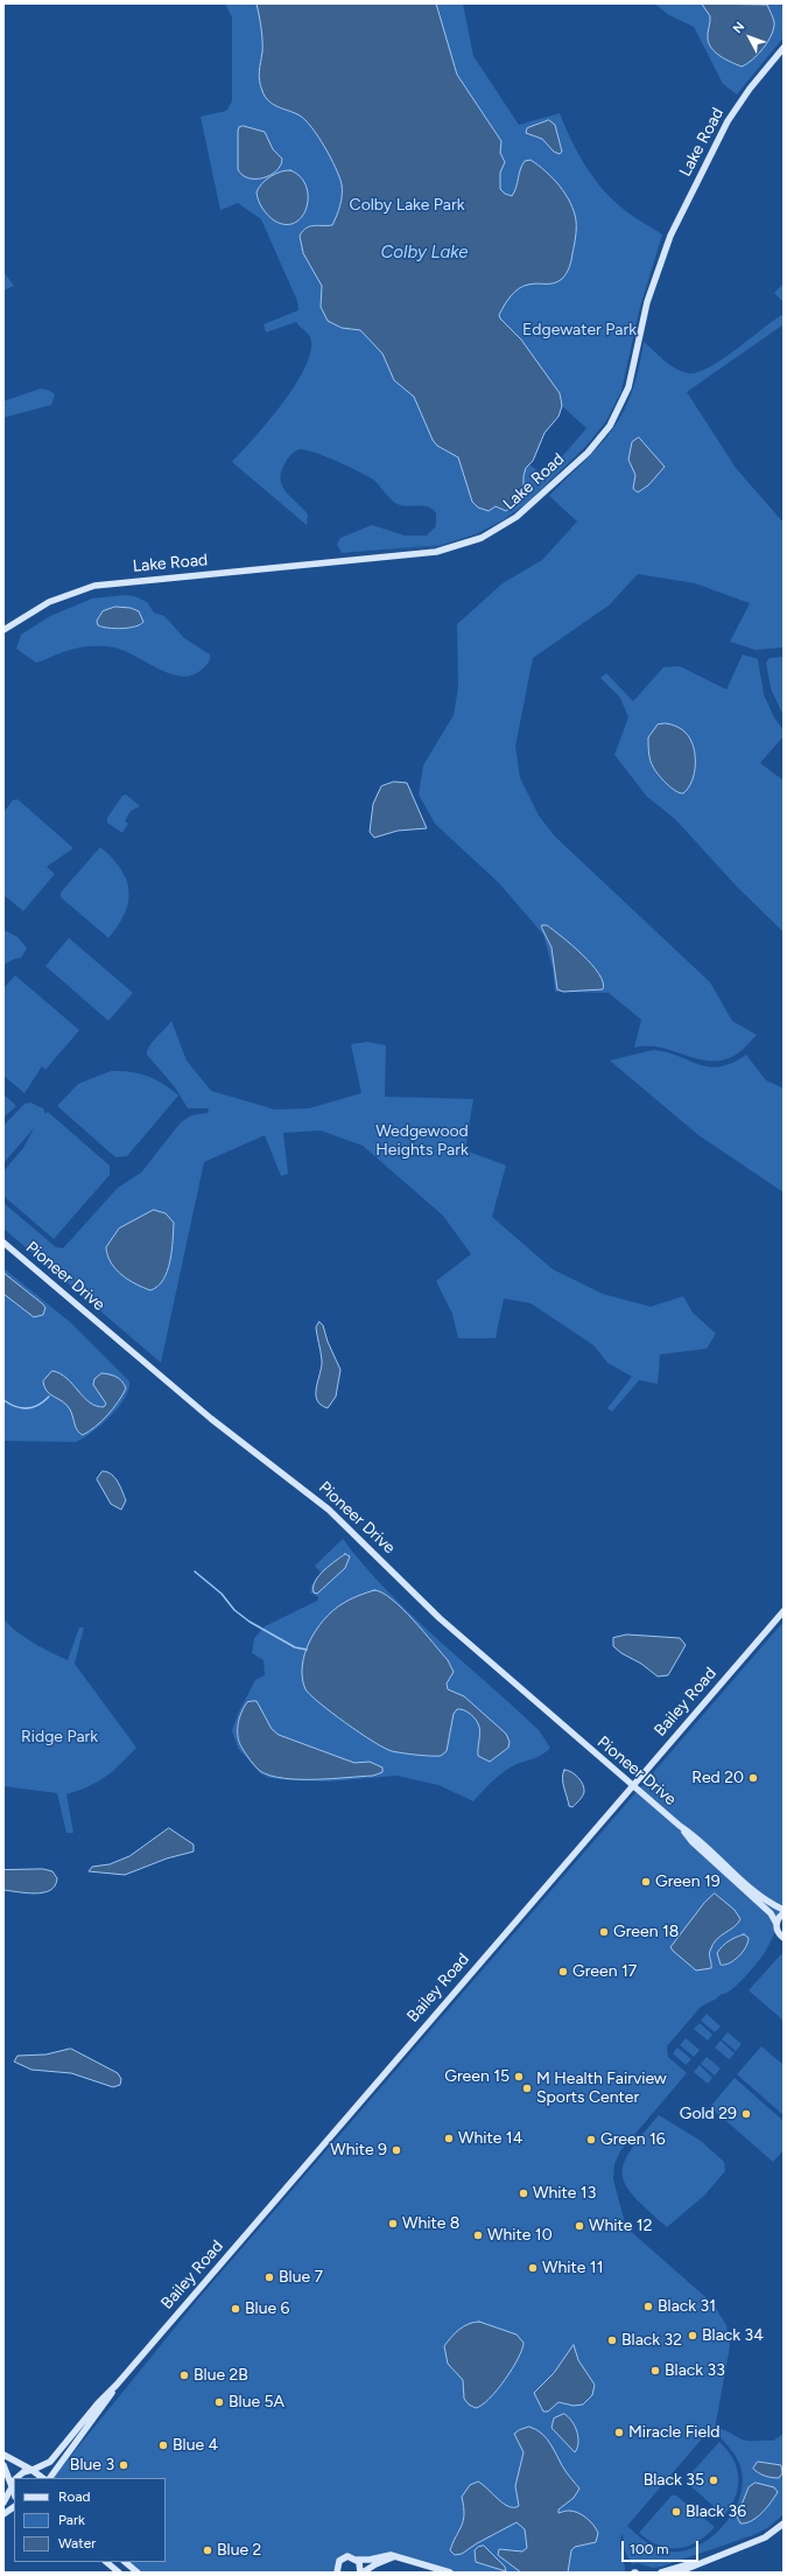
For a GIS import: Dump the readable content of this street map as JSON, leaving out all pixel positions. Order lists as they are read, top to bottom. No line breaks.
{"streets":{"street":["Lake Road","Pioneer Drive","Bailey Road"]},"crossings":[["Pioneer Drive","Bailey Road"]],"water":["Colby Lake"],"parks":["Colby Lake Park","Edgewater Park","Wedgewood Heights Park","Ridge Park"],"places":["Red 20","Green 19","Green 18","Green 17","Green 15","M Health Fairview Sports Center","Gold 29","White 14","Green 16","White 9","White 13","White 8","White 12","White 10","White 11","Blue 7","Black 31","Blue 6","Black 34","Black 32","Black 33","Blue 2B","Blue 5A","Miracle Field","Blue 4","Blue 3","Black 35","Black 36","Blue 2"],"legend":["Road","Park","Water"],"scale_bar":"100 m","north":"top left"}
